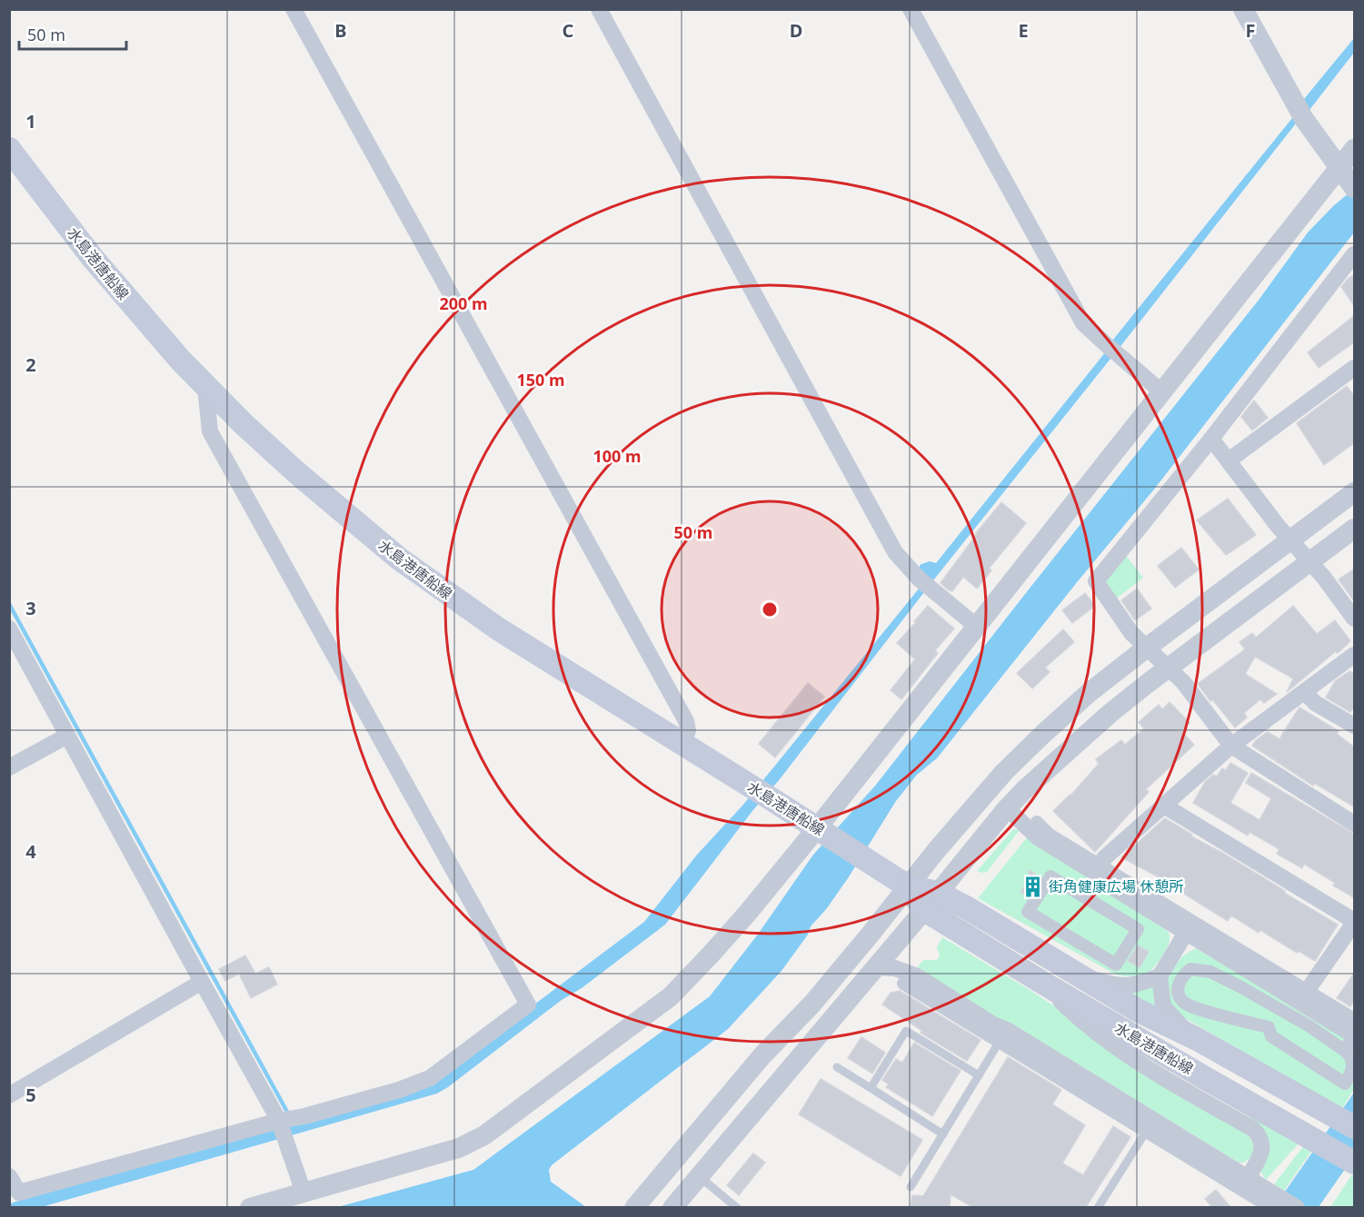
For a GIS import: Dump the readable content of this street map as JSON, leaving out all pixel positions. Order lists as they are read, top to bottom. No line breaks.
{"streets":{"main road":["水島港唐船線"]},"places":{"building":["街角健康広場 休憩所"]},"scale_bar":"50 m","grid":{"columns":["B","C","D","E","F"],"rows":["1","2","3","4","5"]},"rings":["200 m","150 m","100 m","50 m"]}
